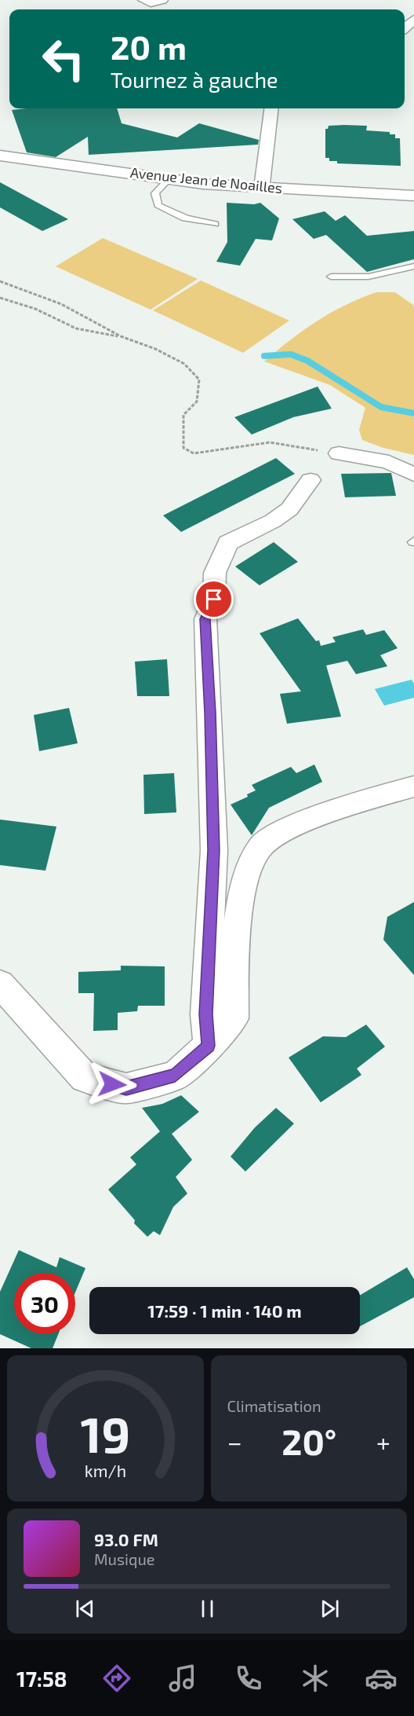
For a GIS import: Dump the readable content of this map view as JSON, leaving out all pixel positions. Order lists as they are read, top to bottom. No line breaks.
{"streets":{"street":["Avenue Jean de Noailles"]},"page":{"turn":["20 m","Tournez à gauche"],"limit":"30","trip":"17:59 · 1 min · 140 m","tile":"Climatisation","heat":["−","20°","+"],"song":["93.0 FM","Musique"],"tabs":"17:58","gauge":["19","km/h"]}}
